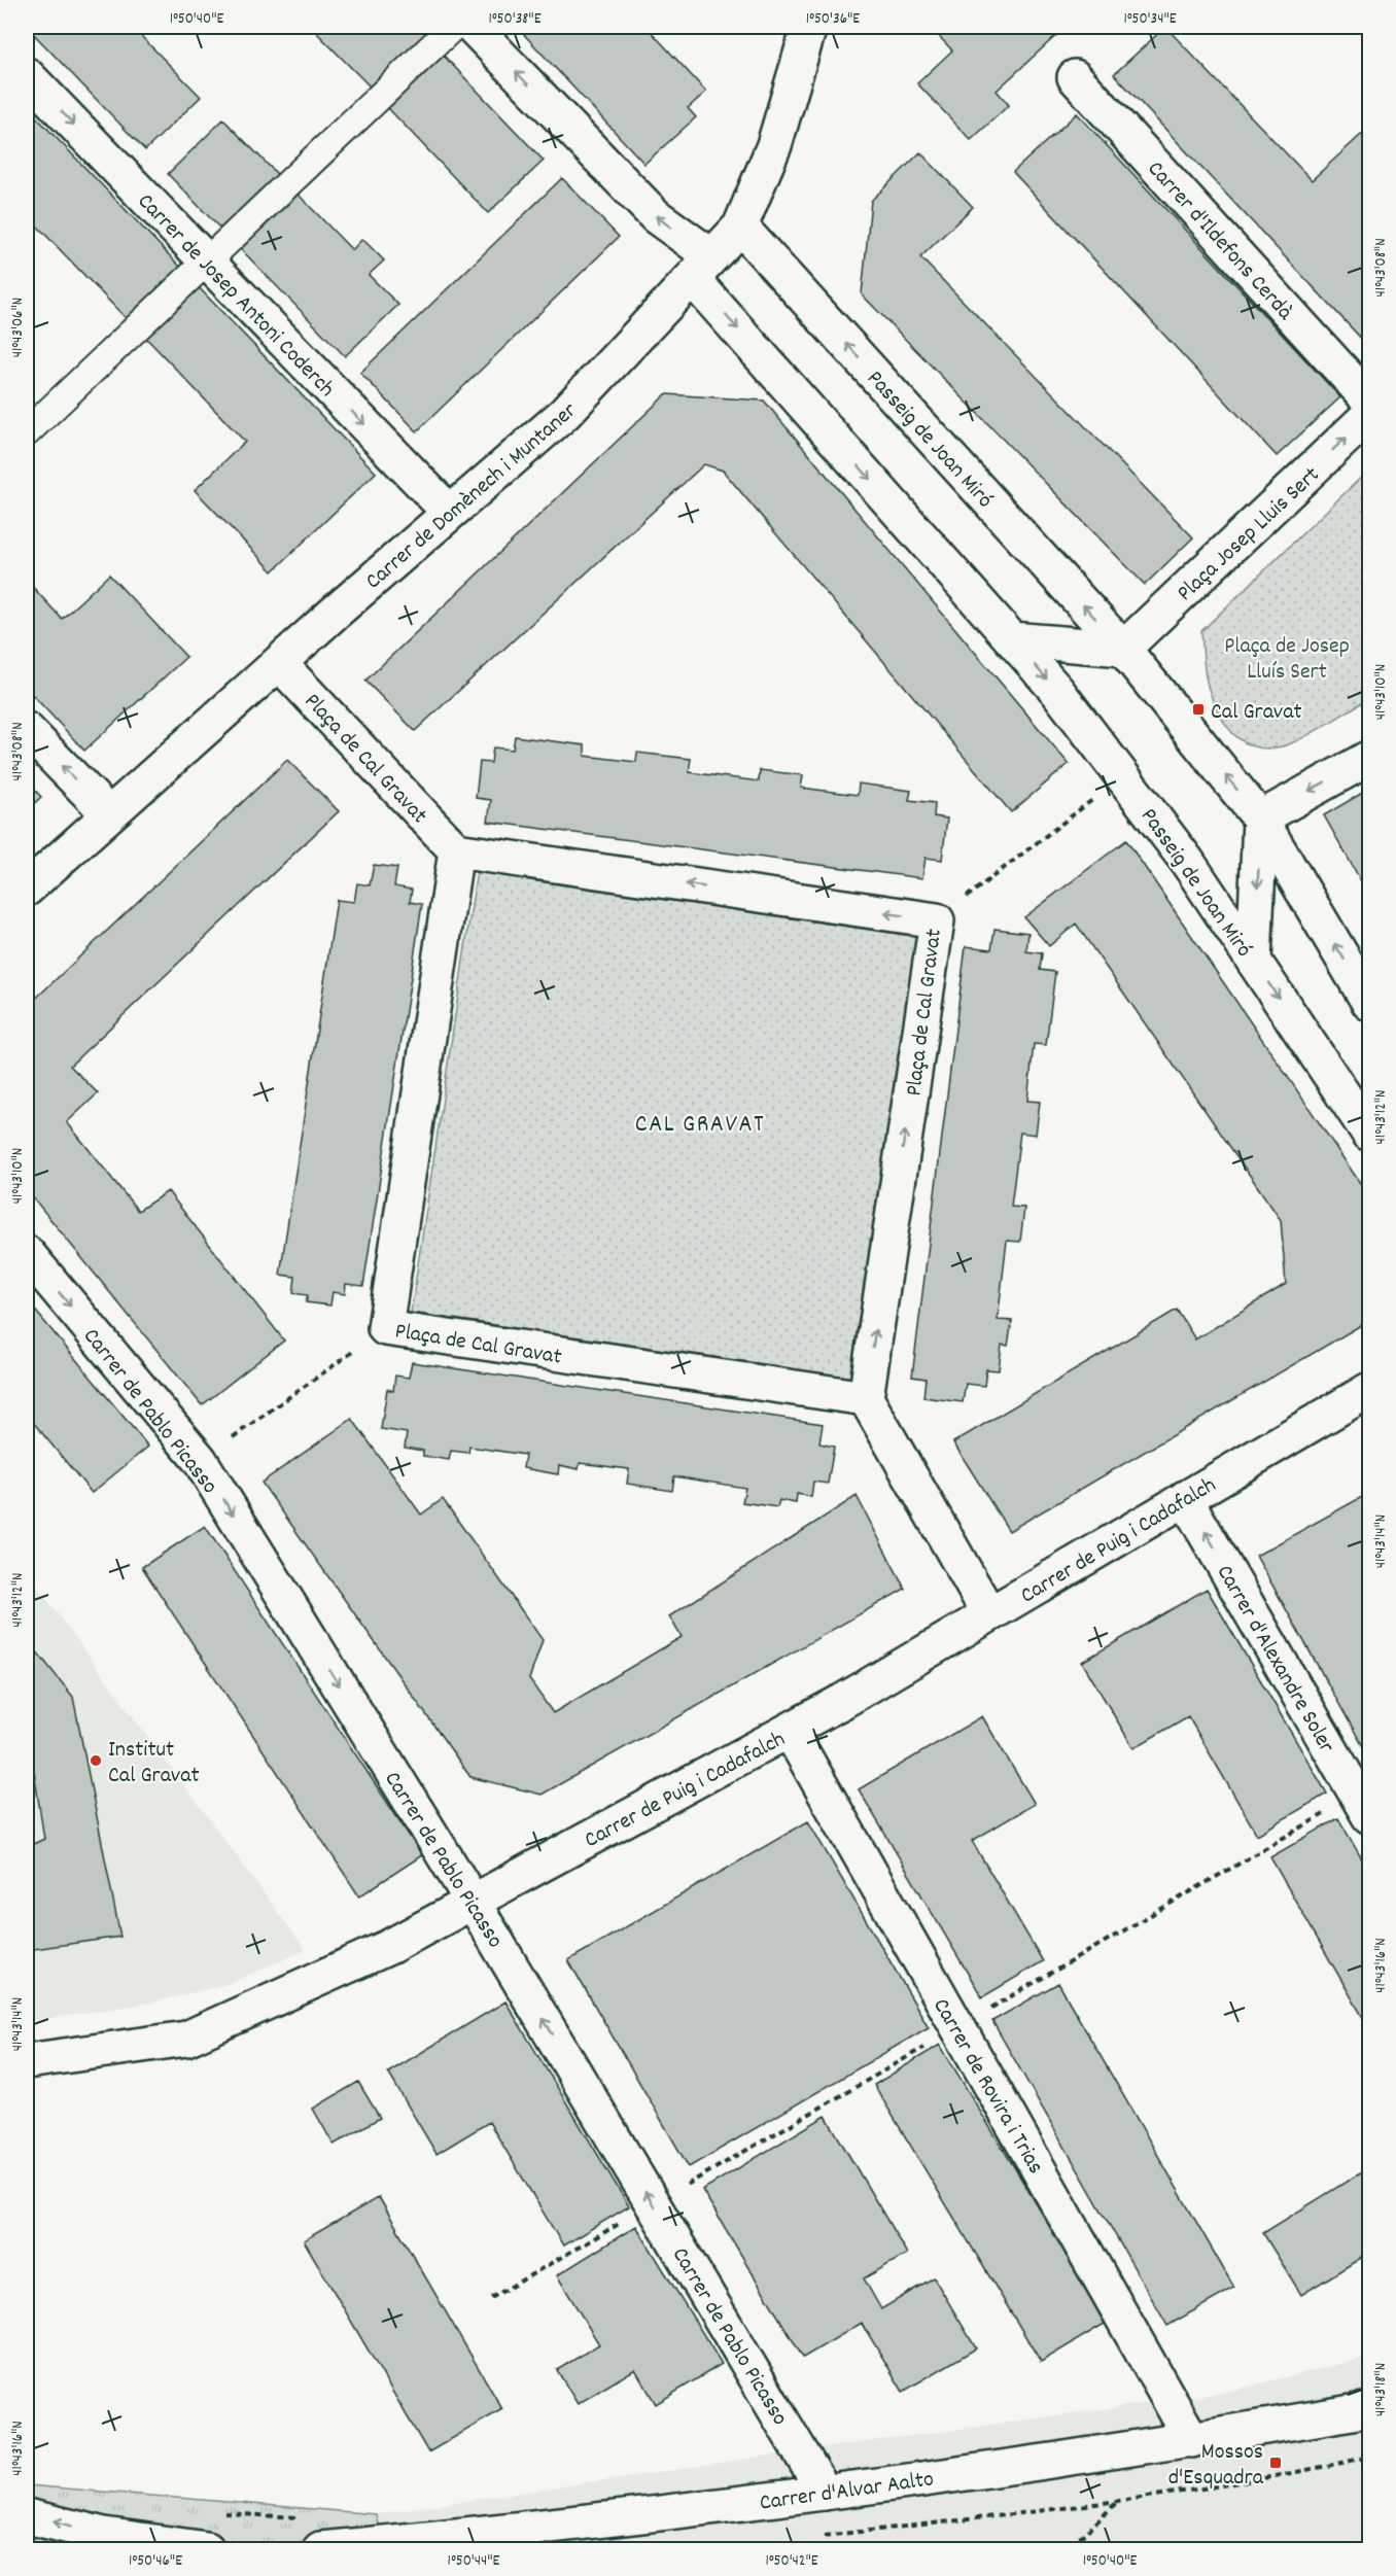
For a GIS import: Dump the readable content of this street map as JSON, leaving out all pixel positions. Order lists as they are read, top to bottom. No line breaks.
{"streets":{"street":["Carrer d'Ildefons Cerdà","Carrer de Josep Antoni Coderch","Passeig de Joan Miró","Carrer de Domènech i Muntaner","Plaça Josep Lluis Sert","Plaça de Cal Gravat","Carrer de Pablo Picasso","Carrer de Puig i Cadafalch","Carrer d'Alexandre Soler","Carrer de Rovira i Trias","Carrer d'Alvar Aalto"]},"crossings":[["Carrer de Josep Antoni Coderch","Carrer de Domènech i Muntaner"],["Passeig de Joan Miró","Carrer de Domènech i Muntaner"],["Passeig de Joan Miró","Plaça Josep Lluis Sert"],["Carrer de Domènech i Muntaner","Plaça de Cal Gravat"],["Carrer de Pablo Picasso","Carrer de Puig i Cadafalch"],["Carrer de Pablo Picasso","Carrer d'Alvar Aalto"],["Carrer de Puig i Cadafalch","Carrer d'Alexandre Soler"],["Carrer de Puig i Cadafalch","Carrer de Rovira i Trias"],["Carrer de Rovira i Trias","Carrer d'Alvar Aalto"]],"one_way":["Carrer de Josep Antoni Coderch","Carrer d'Alexandre Soler"],"districts":["CAL GRAVAT"],"parks":["Plaça de Josep Lluís Sert"],"places":{"transit":["Cal Gravat","Mossos d'Esquadra"],"other":["Institut Cal Gravat"]},"coordinates":["1°50'40\"E","1°50'38\"E","1°50'36\"E","1°50'34\"E","41°43'08\"N","41°43'06\"N","41°43'10\"N","41°43'12\"N","41°43'14\"N","41°43'16\"N","41°43'18\"N","1°50'46\"E","1°50'44\"E","1°50'42\"E"]}
